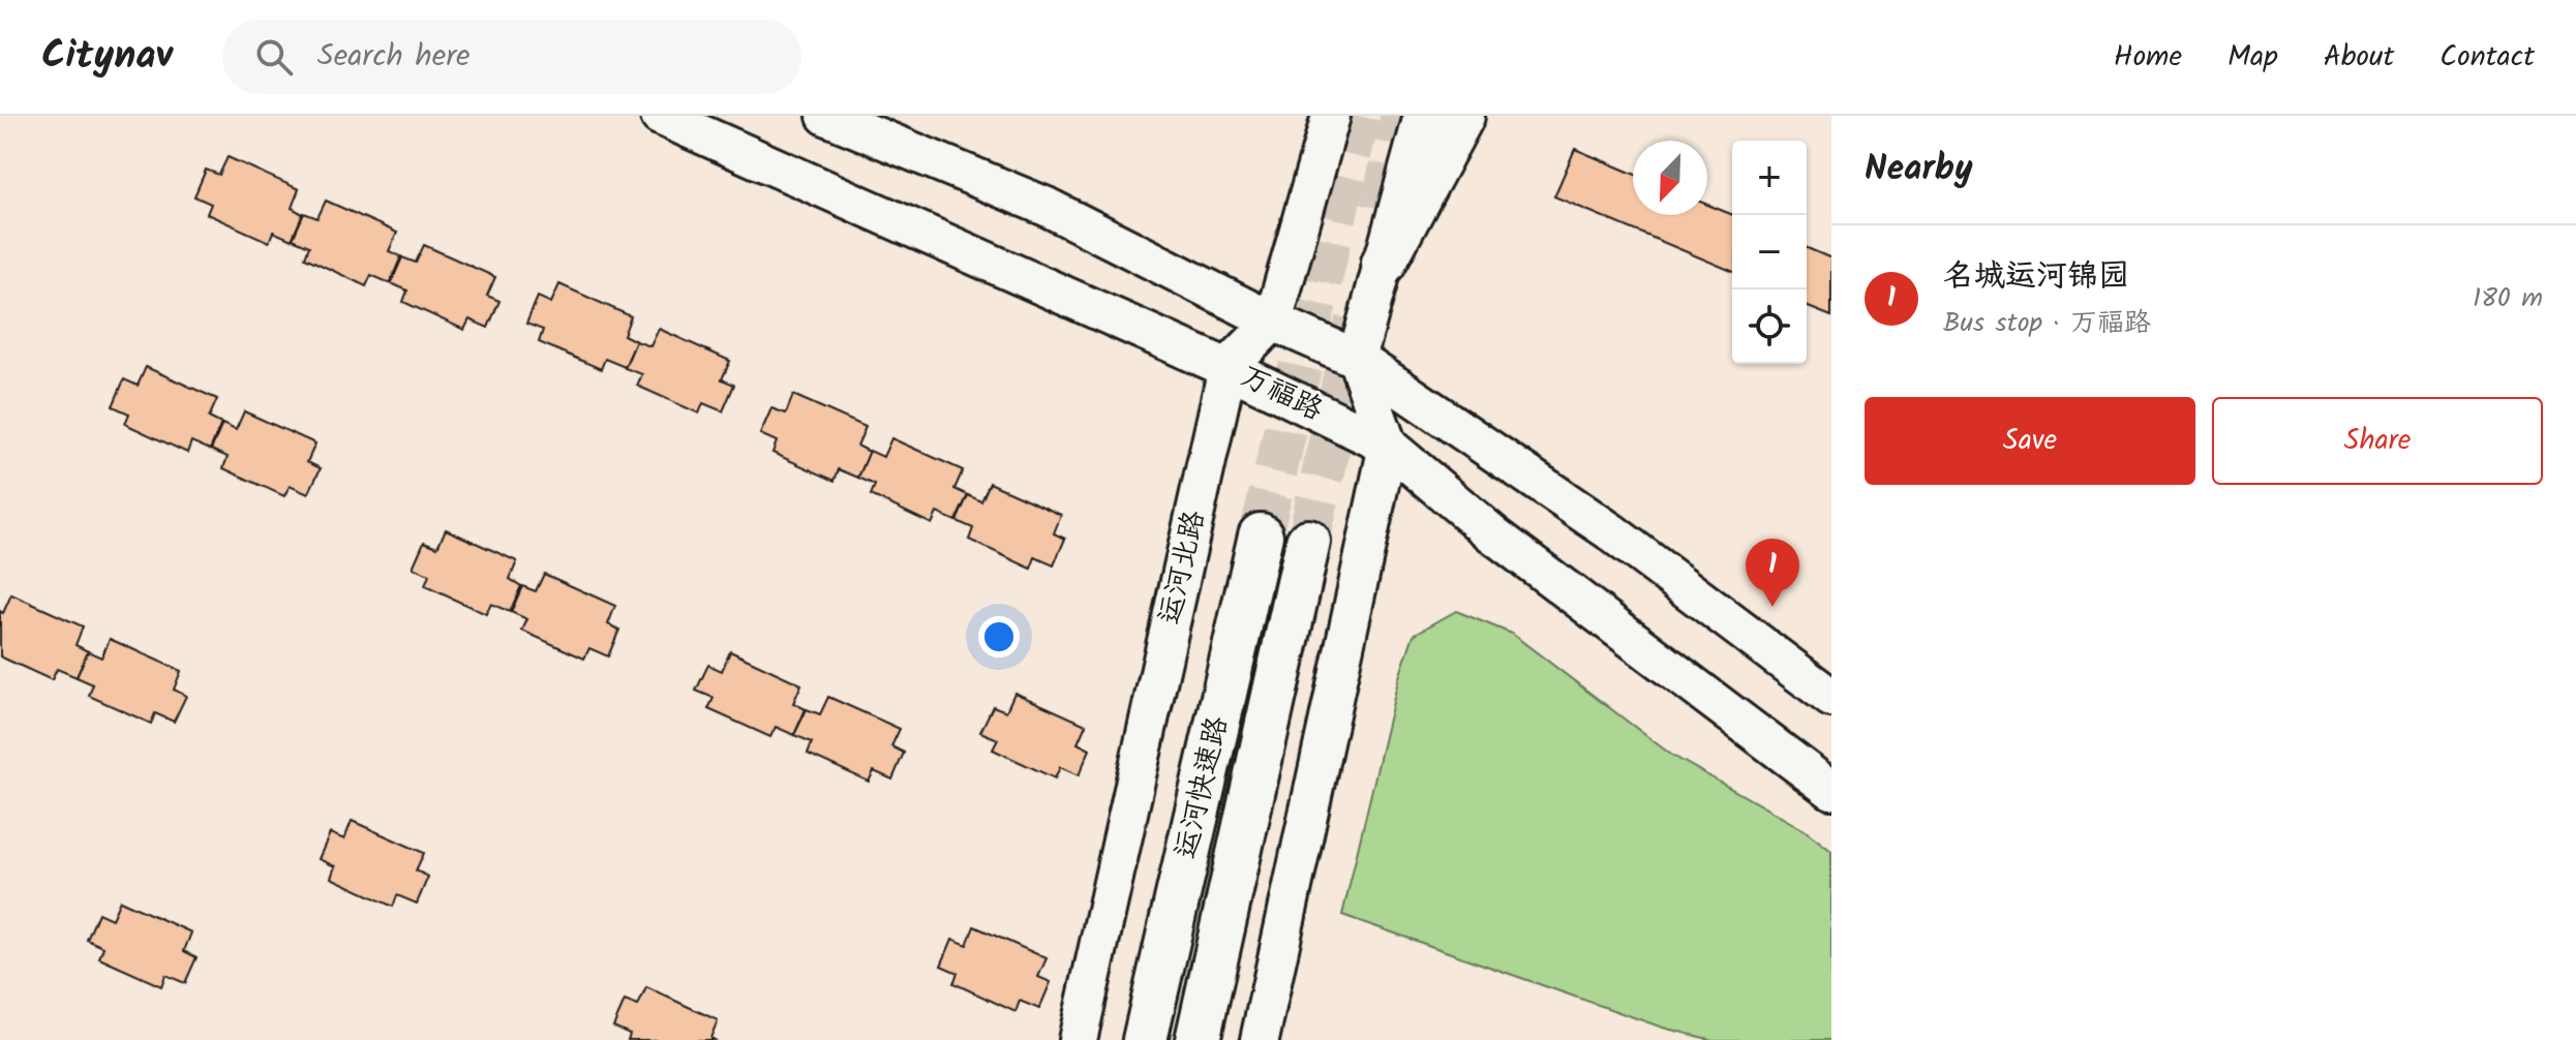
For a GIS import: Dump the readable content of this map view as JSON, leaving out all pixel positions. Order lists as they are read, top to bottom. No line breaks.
{"streets":{"highway":["运河快速路"],"main road":["万福路","运河北路"]},"crossings":[["万福路","运河北路"]],"north":"bottom left","page":{"header":"Citynav","search":"Search here","nav":["Home","Map","About","Contact"],"heading":"Nearby","map_buttons":["+","−"],"list":[{"mark":"1","name":"名城运河锦园","note":"Bus stop · 万福路","value":"180 m"}],"buttons":["Save","Share"],"pins":"1"}}
